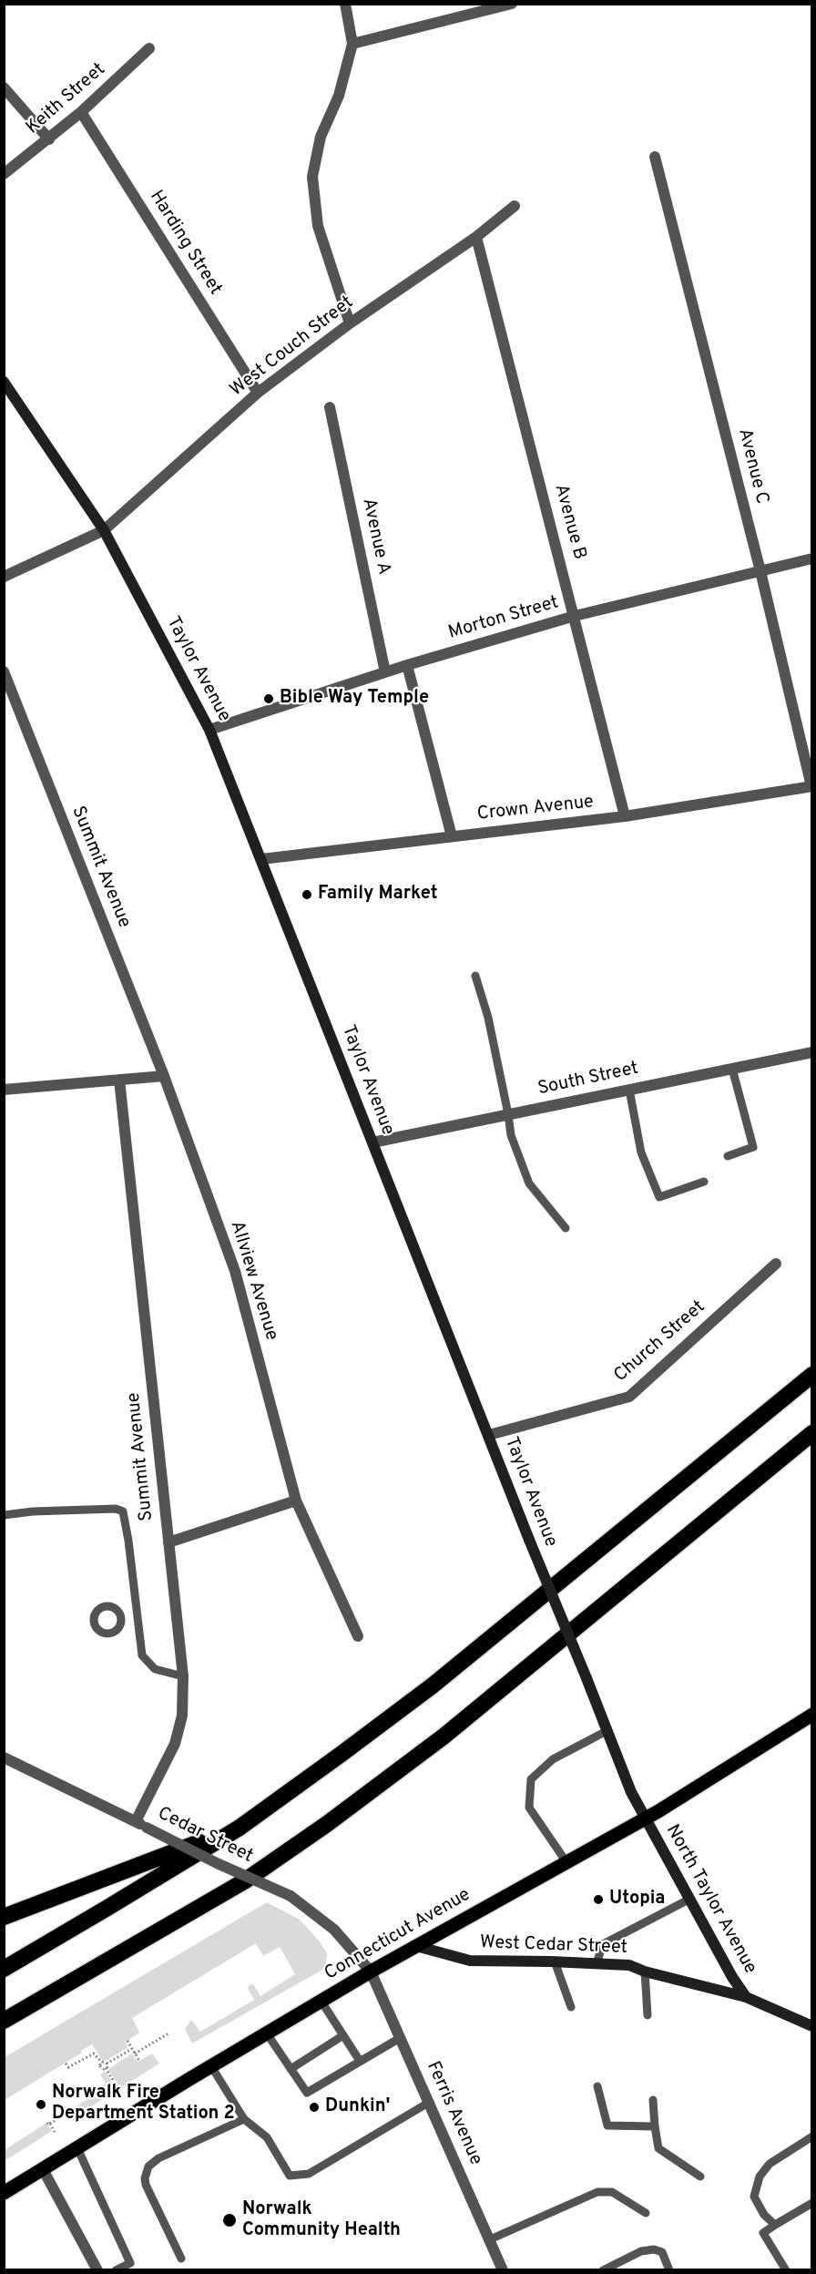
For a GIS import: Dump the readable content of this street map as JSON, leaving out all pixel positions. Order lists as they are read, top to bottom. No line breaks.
{"streets":{"main road":["Connecticut Avenue"],"street":["Keith Street","Harding Street","West Couch Street","Avenue C","Avenue B","Avenue A","Morton Street","Taylor Avenue","Crown Avenue","Summit Avenue","South Street","Allview Avenue","Church Street","Cedar Street","North Taylor Avenue","West Cedar Street","Ferris Avenue"]},"crossings":[["Keith Street","Harding Street"],["Harding Street","West Couch Street"],["West Couch Street","Avenue B"],["West Couch Street","Taylor Avenue"],["Avenue C","Morton Street"],["Avenue C","Crown Avenue"],["Avenue B","Morton Street"],["Avenue B","Crown Avenue"],["Avenue A","Morton Street"],["Morton Street","Taylor Avenue"],["Taylor Avenue","Crown Avenue"],["Taylor Avenue","South Street"],["Taylor Avenue","Church Street"],["Taylor Avenue","North Taylor Avenue"],["Taylor Avenue","Connecticut Avenue"],["Summit Avenue","Allview Avenue"],["Summit Avenue","Cedar Street"],["Cedar Street","Connecticut Avenue"],["Cedar Street","Ferris Avenue"],["North Taylor Avenue","Connecticut Avenue"],["North Taylor Avenue","West Cedar Street"],["Connecticut Avenue","West Cedar Street"],["Connecticut Avenue","Ferris Avenue"]],"places":["Bible Way Temple","Family Market","Utopia","Norwalk Fire Department Station 2","Dunkin'","Norwalk Community Health"]}
